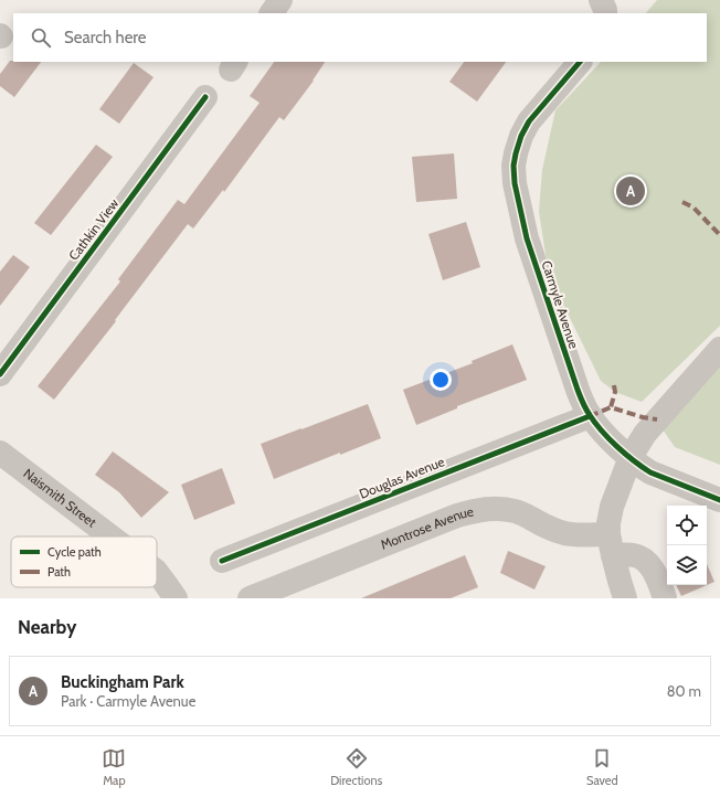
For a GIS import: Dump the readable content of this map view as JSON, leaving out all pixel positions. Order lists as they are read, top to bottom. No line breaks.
{"streets":{"street":["Cathkin View","Carmyle Avenue","Douglas Avenue","Naismith Street","Montrose Avenue"]},"crossings":[["Carmyle Avenue","Douglas Avenue"]],"legend":["Cycle path","Path"],"page":{"search":"Search here","pins":"A","heading":"Nearby","list":[{"mark":"A","name":"Buckingham Park","note":"Park · Carmyle Avenue","value":"80 m"}],"nav":["Map","Directions","Saved"]}}
